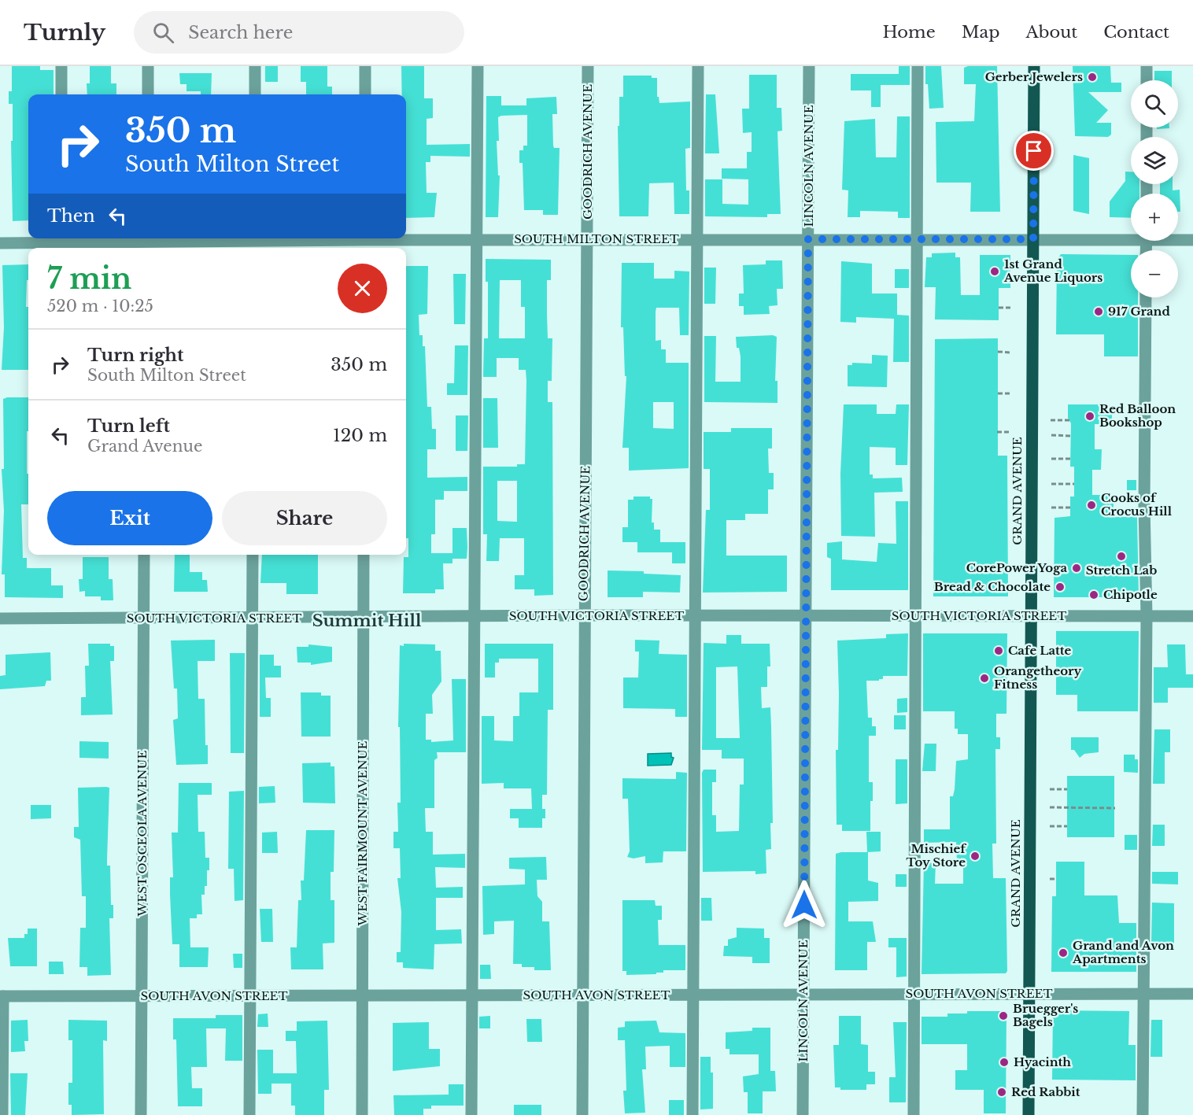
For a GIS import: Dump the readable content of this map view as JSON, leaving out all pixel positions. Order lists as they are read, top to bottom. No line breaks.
{"streets":{"main road":["GRAND AVENUE"],"street":["GOODRICH AVENUE","LINCOLN AVENUE","SOUTH MILTON STREET","SOUTH VICTORIA STREET","WEST OSCEOLA AVENUE","WEST FAIRMOUNT AVENUE","SOUTH AVON STREET"]},"crossings":[["GOODRICH AVENUE","SOUTH MILTON STREET"],["GOODRICH AVENUE","SOUTH VICTORIA STREET"],["GOODRICH AVENUE","SOUTH AVON STREET"],["LINCOLN AVENUE","SOUTH MILTON STREET"],["LINCOLN AVENUE","SOUTH VICTORIA STREET"],["LINCOLN AVENUE","SOUTH AVON STREET"],["SOUTH MILTON STREET","GRAND AVENUE"],["GRAND AVENUE","SOUTH VICTORIA STREET"],["GRAND AVENUE","SOUTH AVON STREET"],["SOUTH VICTORIA STREET","WEST OSCEOLA AVENUE"],["SOUTH VICTORIA STREET","WEST FAIRMOUNT AVENUE"],["WEST OSCEOLA AVENUE","SOUTH AVON STREET"],["WEST FAIRMOUNT AVENUE","SOUTH AVON STREET"]],"districts":["Summit Hill"],"places":["Gerber Jewelers","1st Grand Avenue Liquors","917 Grand","Red Balloon Bookshop","Cooks of Crocus Hill","Stretch Lab","CorePower Yoga","Bread & Chocolate","Chipotle","Cafe Latte","Orangetheory Fitness","Mischief Toy Store","Grand and Avon Apartments","Bruegger's Bagels","Hyacinth","Red Rabbit"],"page":{"header":"Turnly","search":"Search here","nav":["Home","Map","About","Contact"],"map_buttons":["+","−"],"turn":["350 m","South Milton Street"],"then":"Then","heading":["7 min","520 m · 10:25"],"list":[{"name":"Turn right","note":"South Milton Street","value":"350 m"},{"name":"Turn left","note":"Grand Avenue","value":"120 m"}],"buttons":["Exit","Share"]}}
